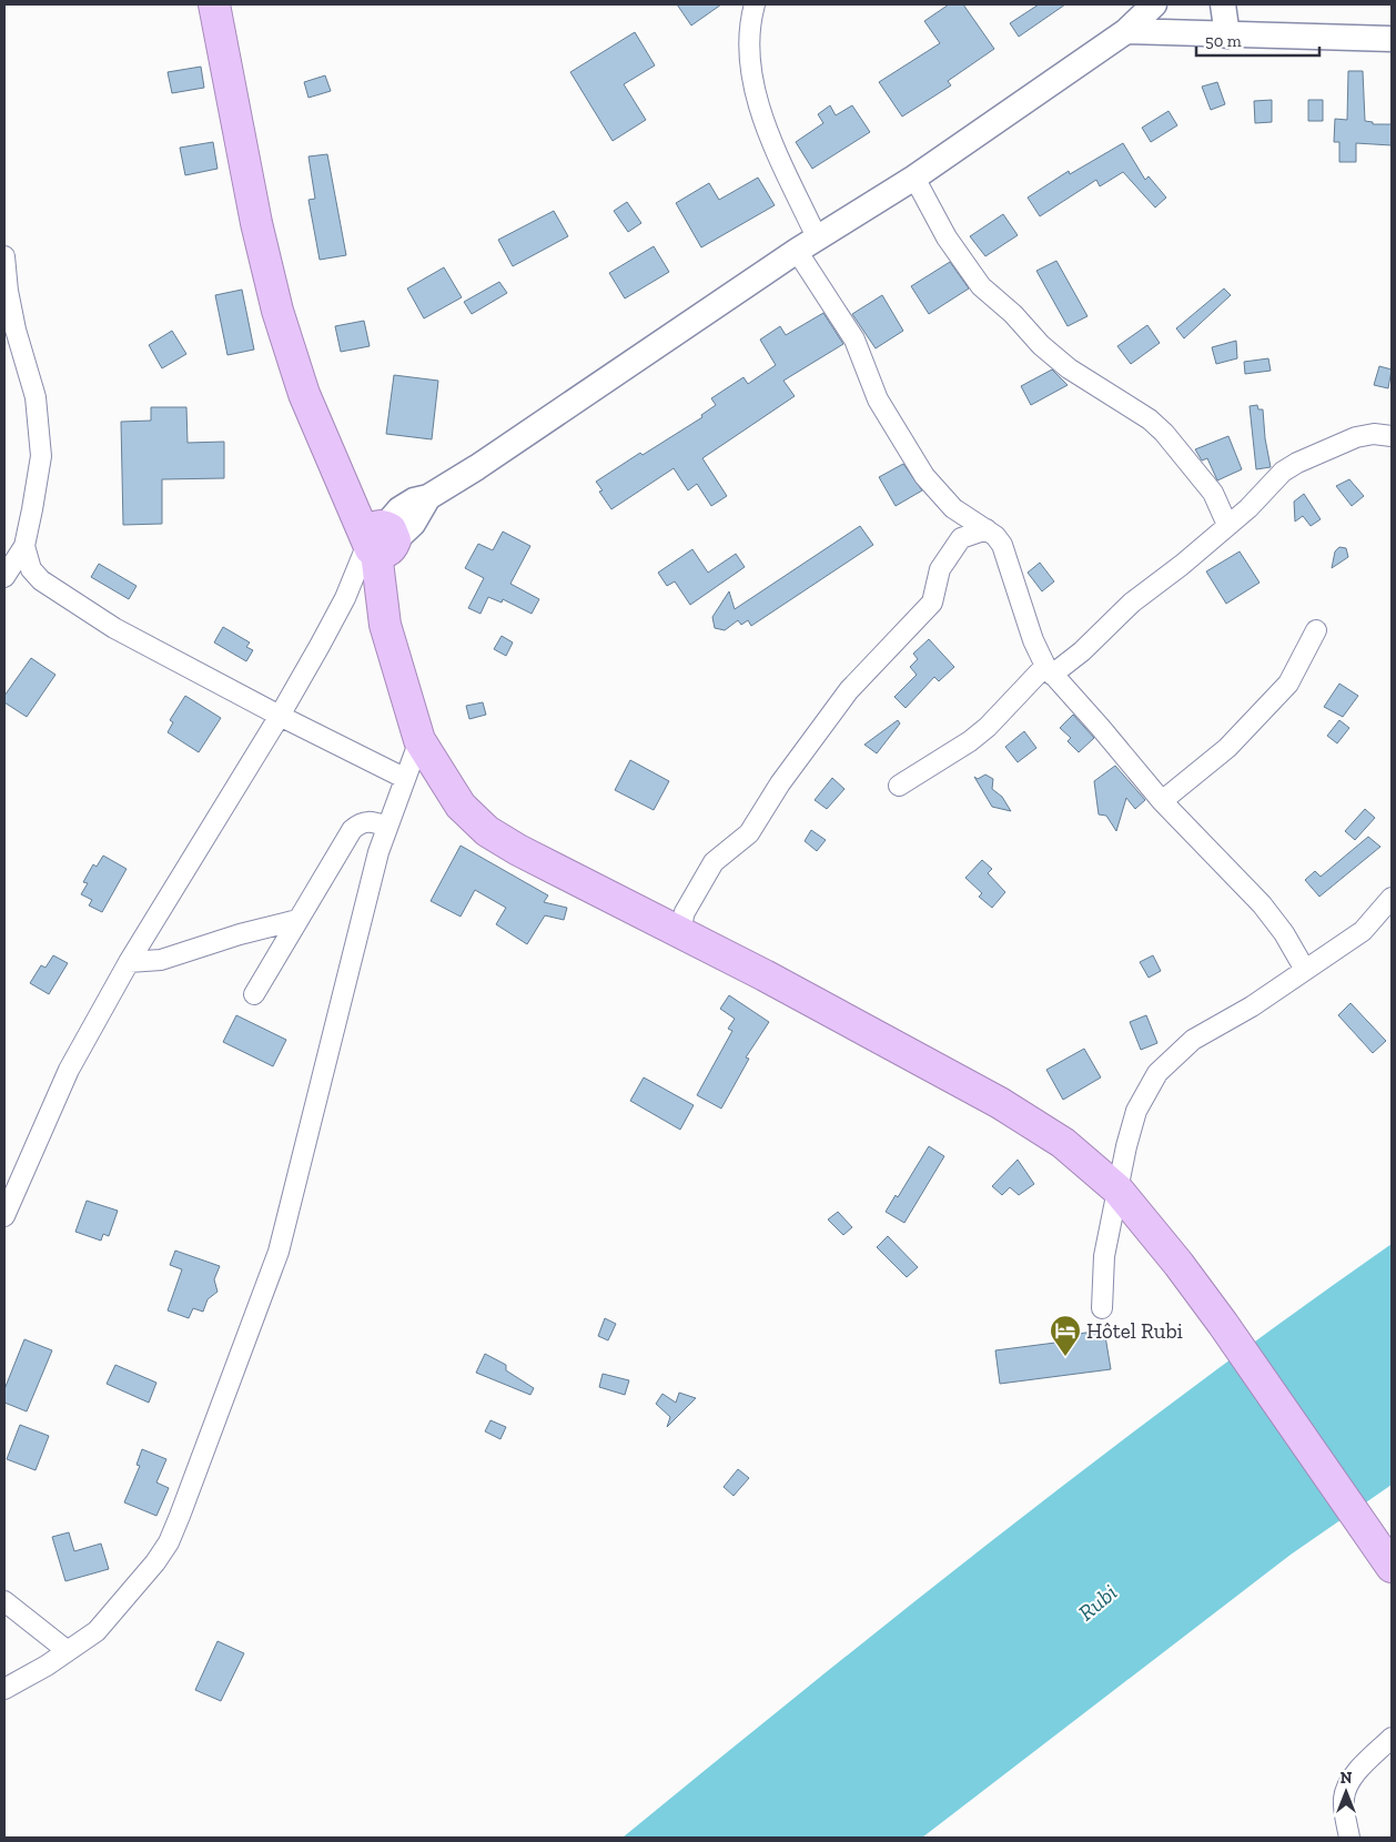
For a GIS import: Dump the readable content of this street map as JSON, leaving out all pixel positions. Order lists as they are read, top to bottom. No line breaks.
{"water":["Rubi"],"places":{"hotel":["Hôtel Rubi"]},"scale_bar":"50 m","north":"top"}
